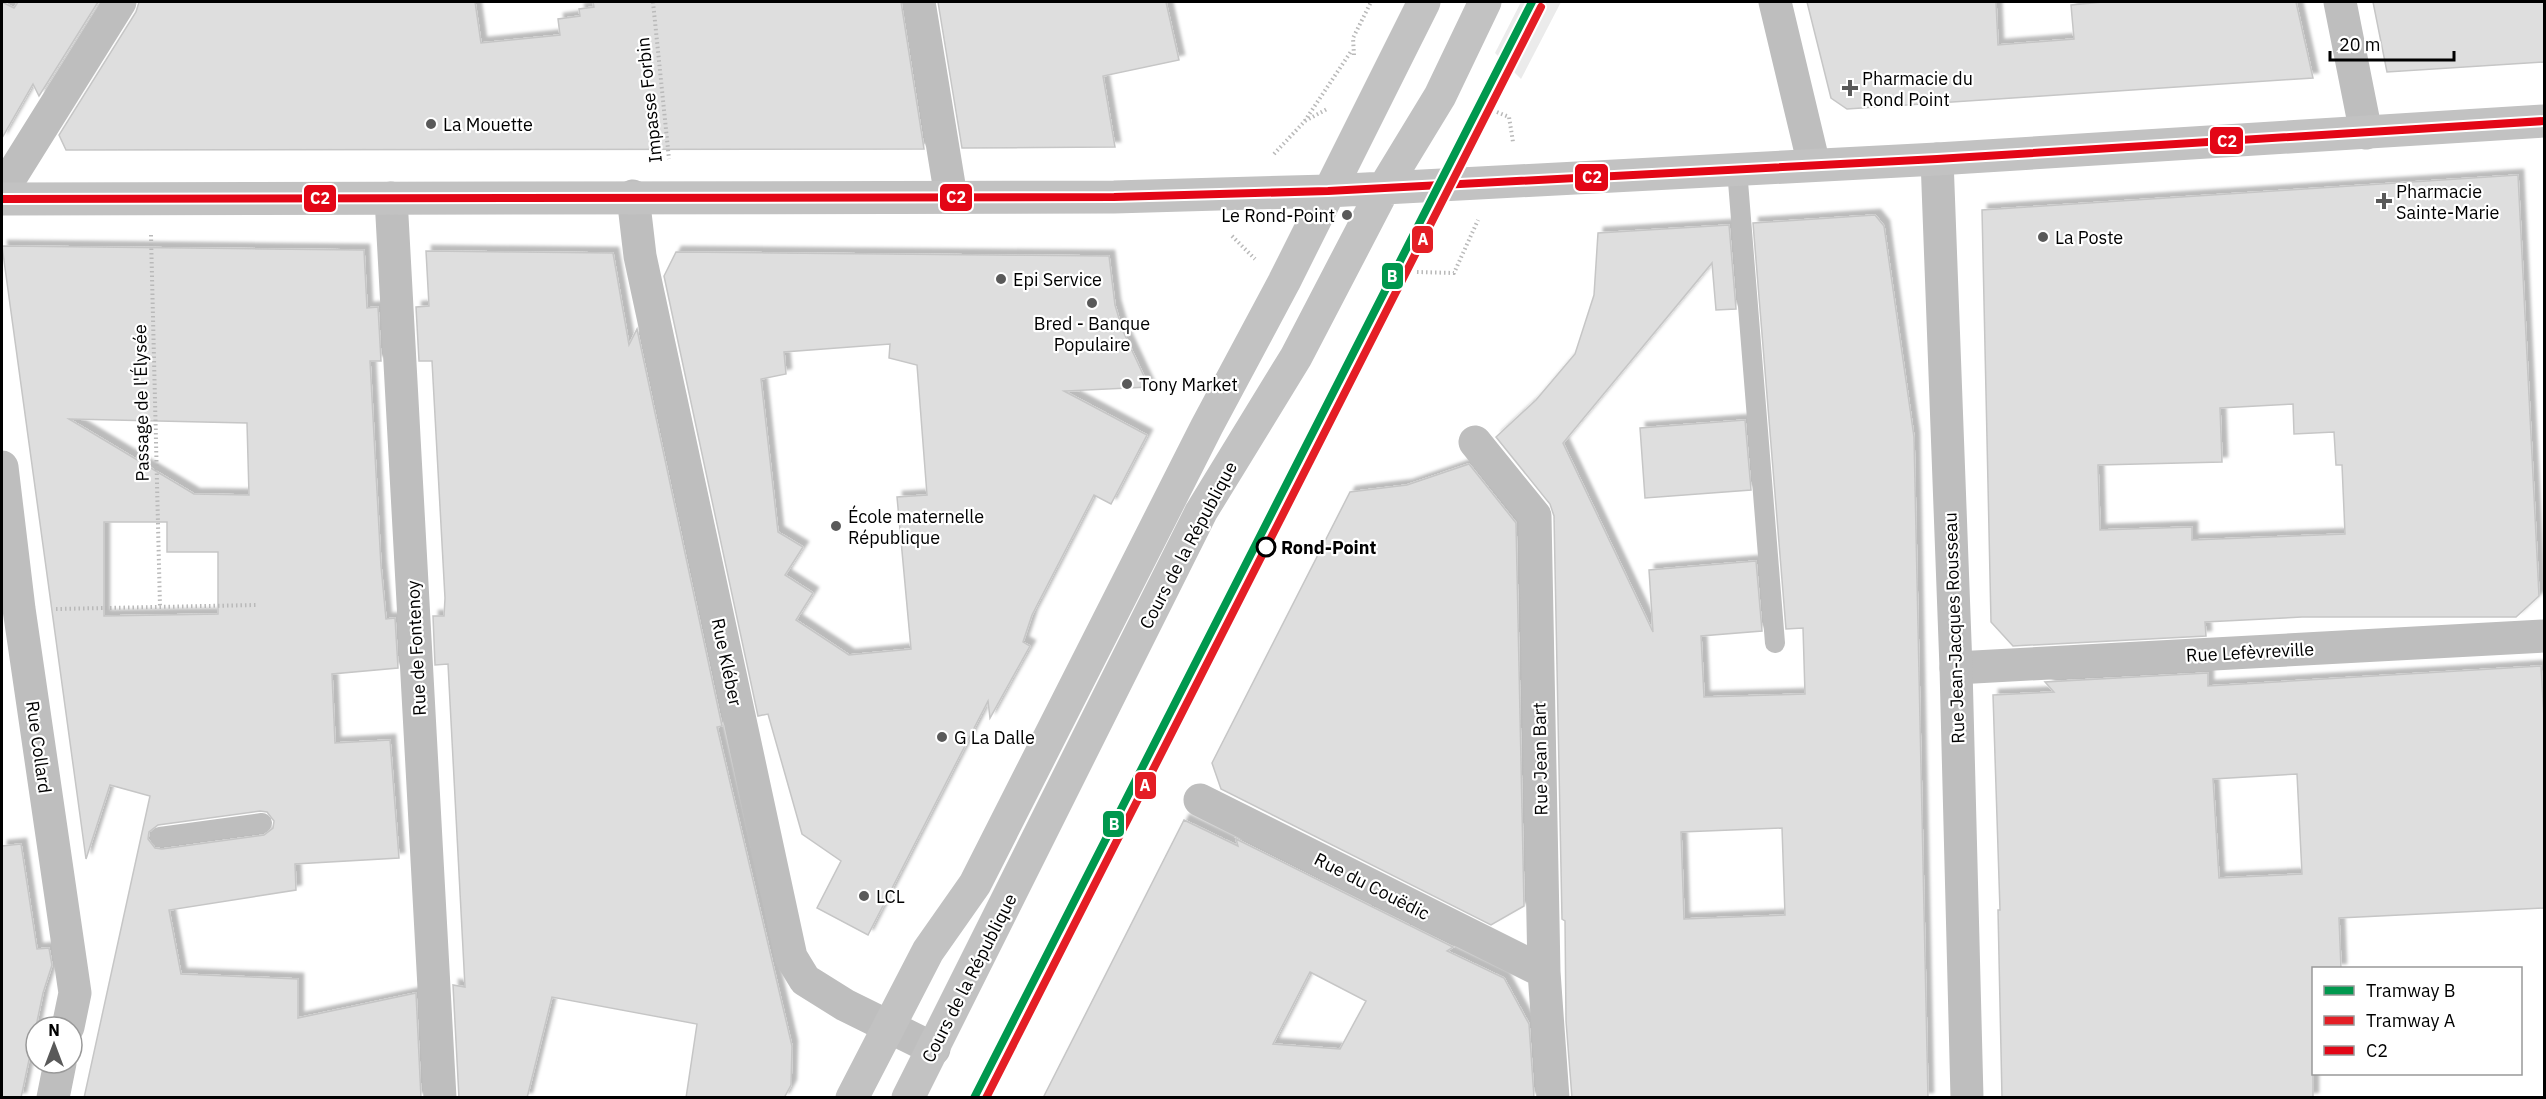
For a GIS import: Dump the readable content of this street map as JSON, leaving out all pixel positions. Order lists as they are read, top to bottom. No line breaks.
{"streets":{"main road":["Cours de la République"],"street":["Rue Jean-Jacques Rousseau","Rue de Fontenoy","Rue Lefèvreville","Rue Kléber","Rue Collard","Rue Jean Bart","Rue du Couëdic"],"path":["Impasse Forbin","Passage de l'Élysée"]},"crossings":[["Cours de la République","Rue Kléber"],["Rue Jean-Jacques Rousseau","Rue Lefèvreville"],["Rue Jean Bart","Rue du Couëdic"]],"places":{"health":["Pharmacie du Rond Point","Pharmacie Sainte-Marie"],"other":["La Mouette","Le Rond-Point","La Poste","Epi Service","Bred - Banque Populaire","Tony Market","École maternelle République","Rond-Point","G La Dalle","LCL"]},"lines":["tram line B","tram line A","transit line C2"],"legend":["Tramway B","Tramway A","C2"],"scale_bar":"20 m","north":"top"}
